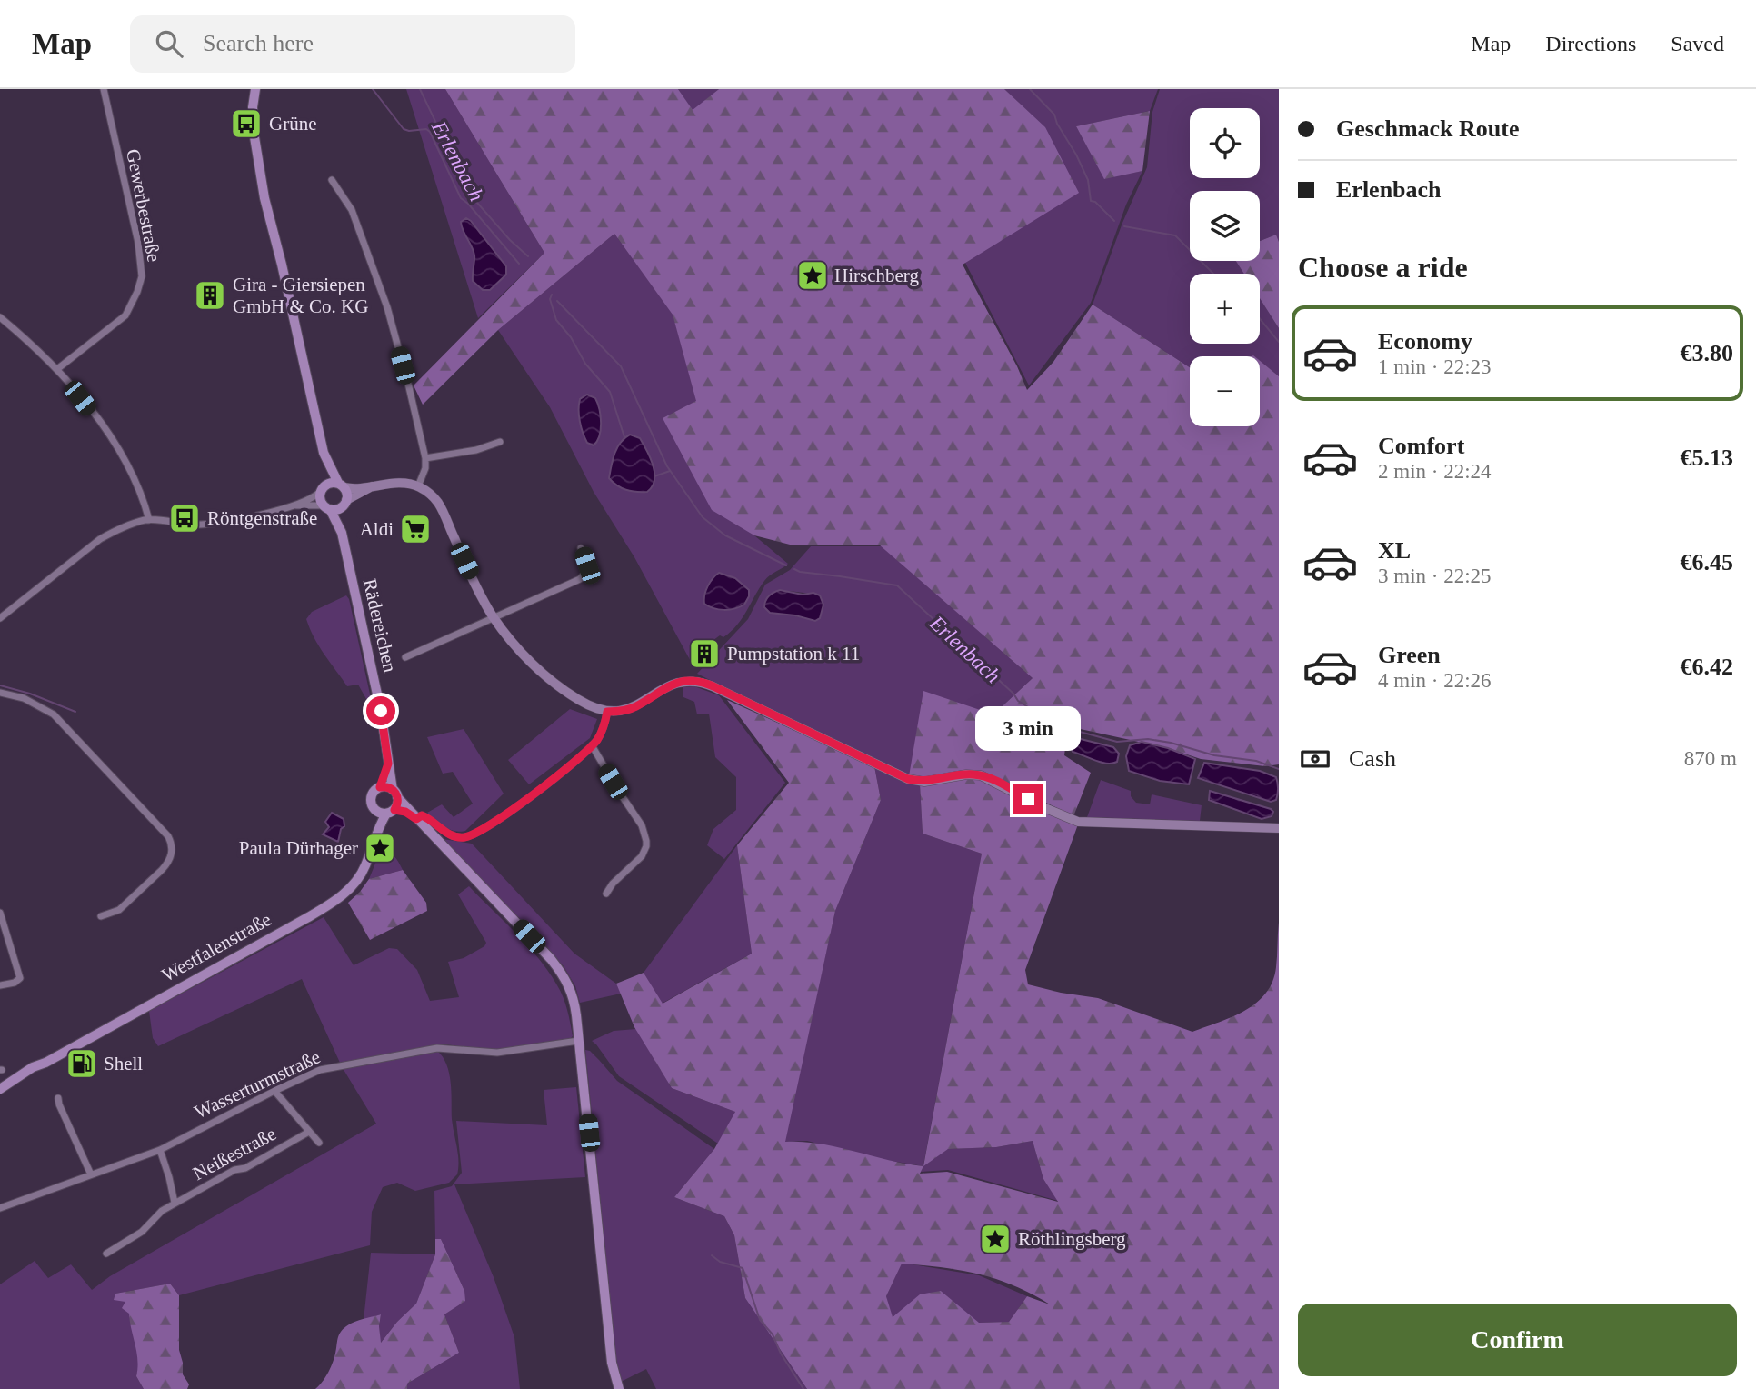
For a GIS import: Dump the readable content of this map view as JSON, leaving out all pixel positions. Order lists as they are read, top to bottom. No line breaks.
{"streets":{"main road":["Rädereichen","Westfalenstraße"],"street":["Gewerbestraße","Wasserturmstraße","Neißestraße"]},"crossings":[["Rädereichen","Westfalenstraße"],["Wasserturmstraße","Neißestraße"]],"water":["Erlenbach"],"places":{"bus stop":["Grüne","Röntgenstraße"],"place":["Hirschberg","Paula Dürhager","Röthlingsberg"],"building":["Gira - Giersiepen GmbH & Co. KG","Pumpstation k 11"],"supermarket":["Aldi"],"fuel station":["Shell"]},"page":{"header":"Map","search":"Search here","nav":["Map","Directions","Saved"],"banner":["Geschmack Route","Erlenbach"],"map_buttons":["+","−"],"heading":"Choose a ride","list":[{"name":"Economy","note":"1 min · 22:23","value":"€3.80"},{"name":"Comfort","note":"2 min · 22:24","value":"€5.13"},{"name":"XL","note":"3 min · 22:25","value":"€6.45"},{"name":"Green","note":"4 min · 22:26","value":"€6.42"}],"bubble":"3 min","pay":["Cash","870 m"],"buttons":"Confirm"}}
